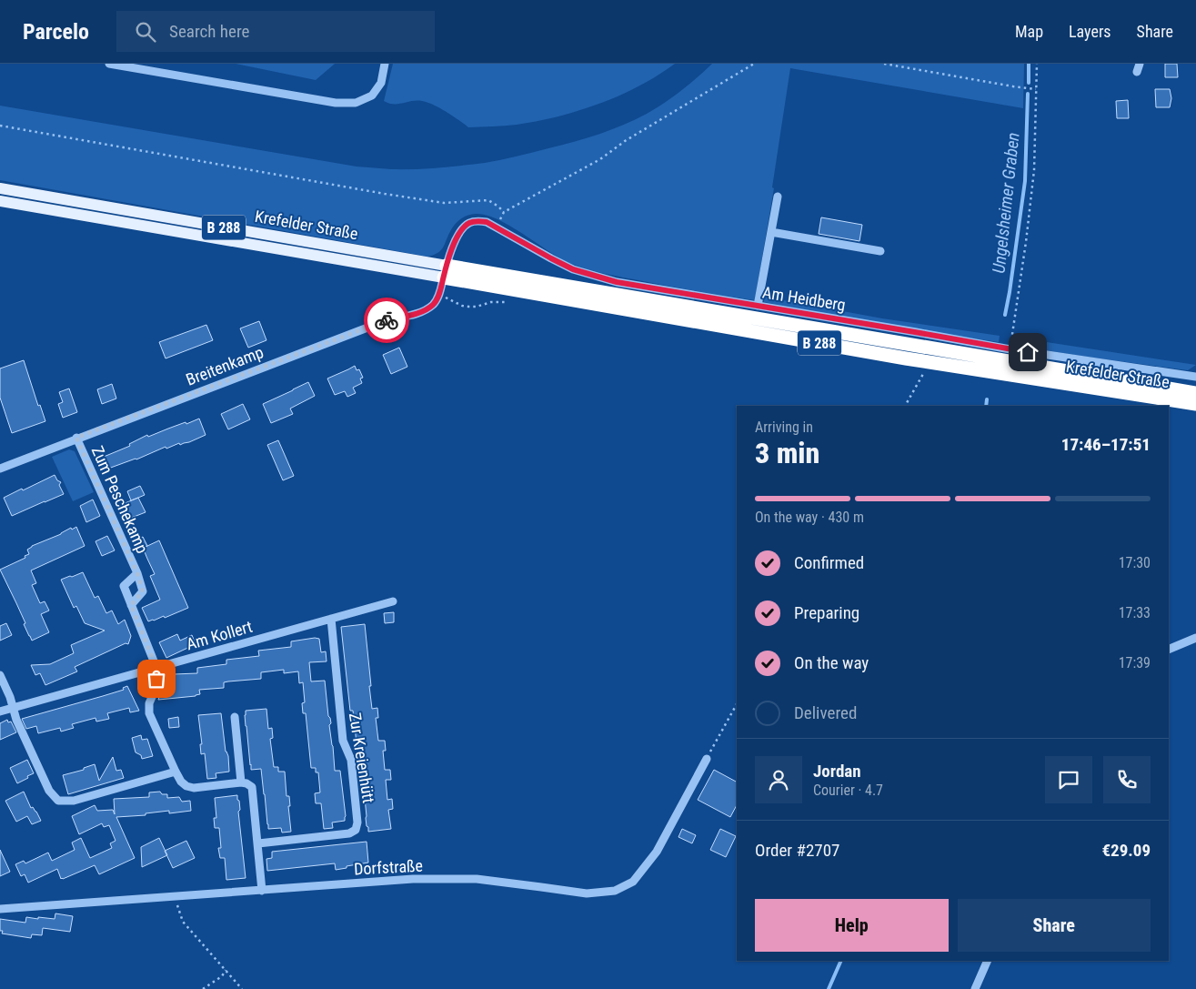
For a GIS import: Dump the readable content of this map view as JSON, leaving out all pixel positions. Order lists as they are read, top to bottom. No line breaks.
{"streets":{"highway":["Krefelder Straße","B 288"],"street":["Am Heidberg","Breitenkamp","Zum Peschekamp","Am Kollert","Zur Kreienhütt","Dorfstraße"]},"crossings":[["Krefelder Straße","Am Heidberg"],["Krefelder Straße","Breitenkamp"],["Am Heidberg","Breitenkamp"],["Breitenkamp","Zum Peschekamp"],["Zum Peschekamp","Am Kollert"],["Am Kollert","Zur Kreienhütt"]],"water":["Ungelsheimer Graben"],"page":{"header":"Parcelo","search":"Search here","nav":["Map","Layers","Share"],"heading":["3 min","Arriving in","17:46–17:51"],"panel":["Jordan","Courier · 4.7","Order #2707","€29.09"],"bar":"On the way · 430 m","list":[["Confirmed","17:30"],["Preparing","17:33"],["On the way","17:39"],"Delivered"],"buttons":["Help","Share"]}}
